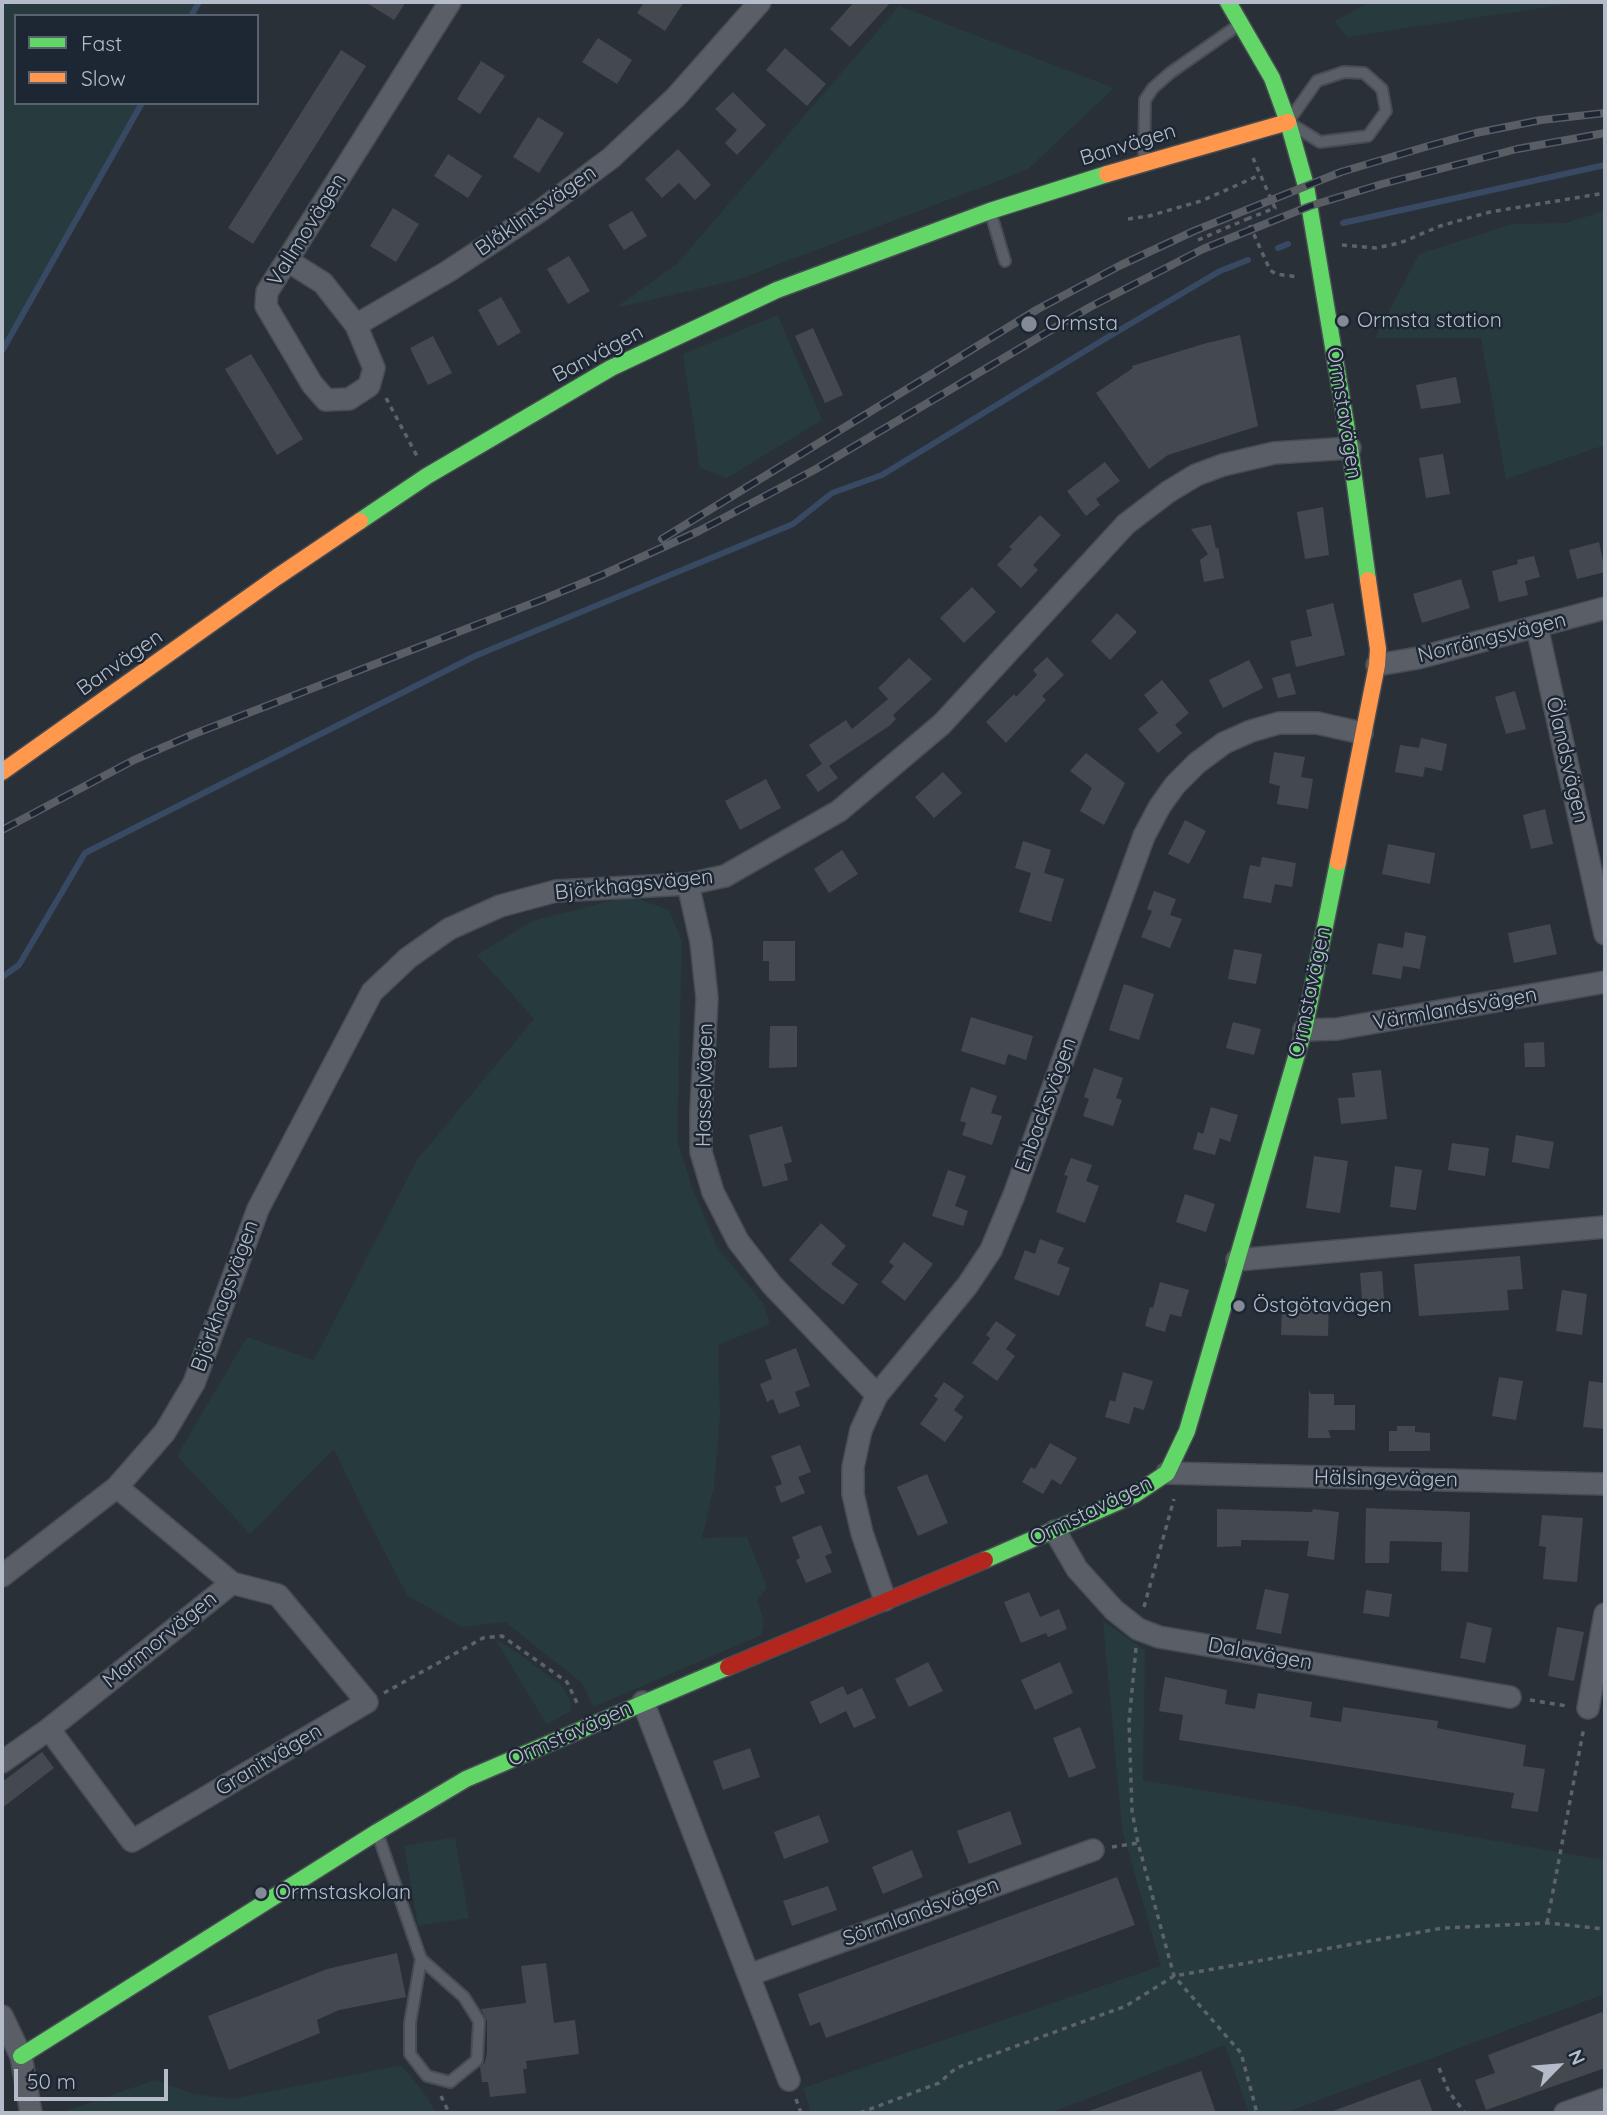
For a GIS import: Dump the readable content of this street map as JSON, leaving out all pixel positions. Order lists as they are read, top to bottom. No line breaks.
{"streets":{"street":["Banvägen","Blåklintsvägen","Vallmovägen","Ormstavägen","Norrängsvägen","Ölandsvägen","Björkhagsvägen","Värmlandsvägen","Hasselvägen","Enbacksvägen","Hälsingevägen","Marmorvägen","Dalavägen","Granitvägen","Sörmlandsvägen"]},"crossings":[["Banvägen","Ormstavägen"],["Ormstavägen","Norrängsvägen"],["Ormstavägen","Björkhagsvägen"],["Ormstavägen","Värmlandsvägen"],["Ormstavägen","Enbacksvägen"],["Ormstavägen","Hälsingevägen"],["Ormstavägen","Dalavägen"],["Norrängsvägen","Ölandsvägen"],["Björkhagsvägen","Hasselvägen"],["Björkhagsvägen","Marmorvägen"],["Hasselvägen","Enbacksvägen"],["Marmorvägen","Granitvägen"]],"places":["Ormsta station","Ormsta","Östgötavägen","Ormstaskolan"],"legend":["Fast","Slow"],"scale_bar":"50 m","north":"top right"}
